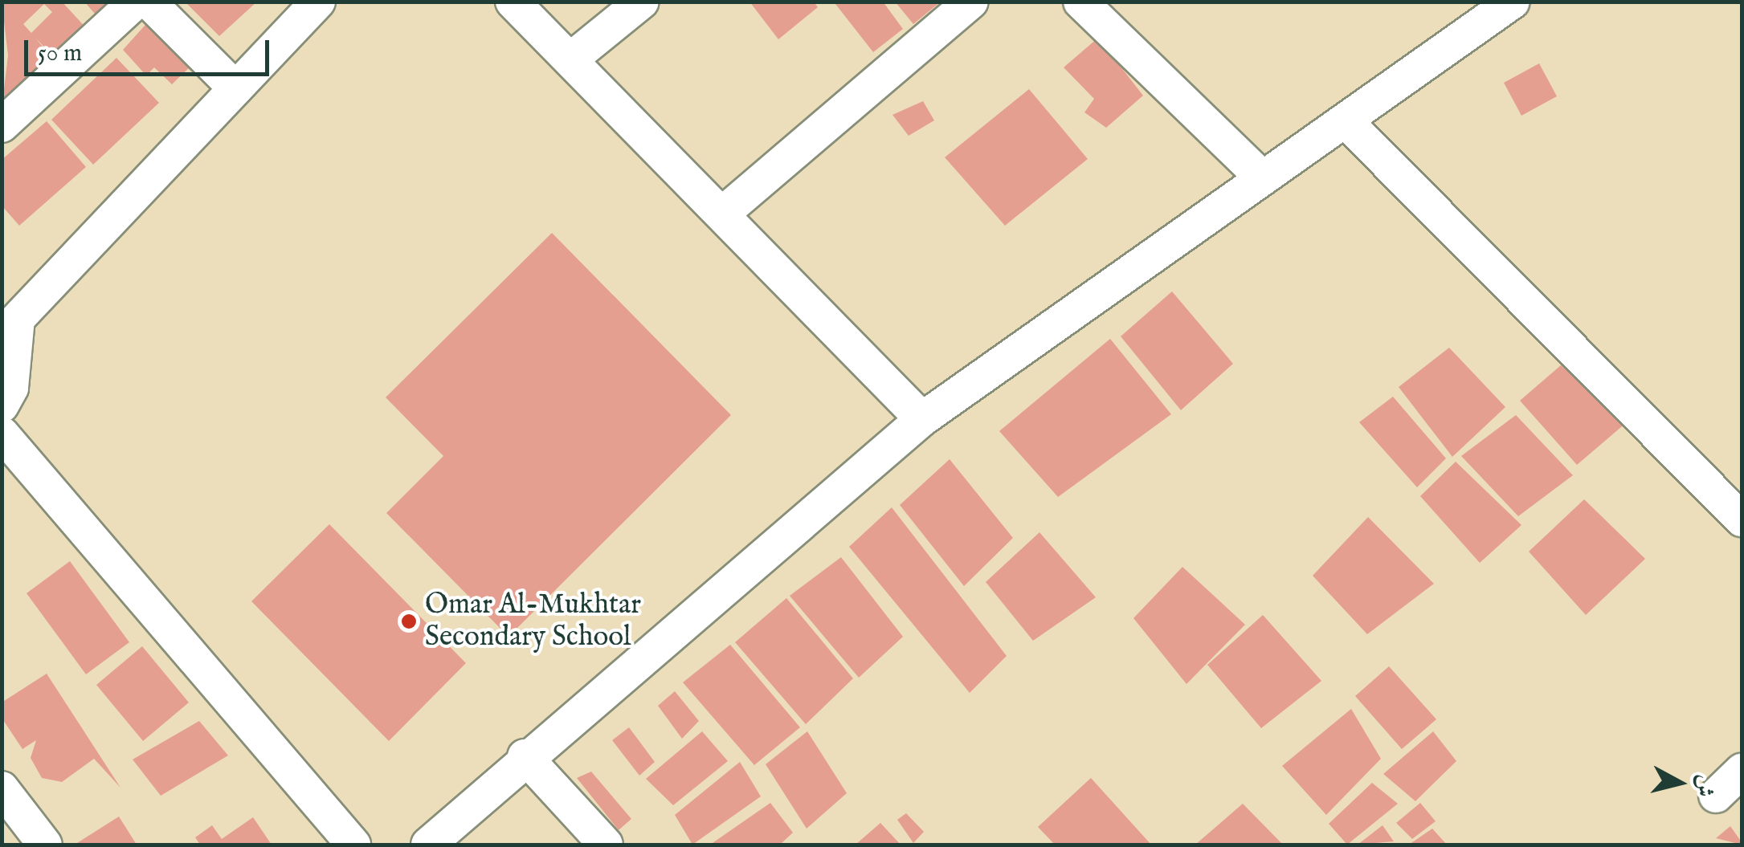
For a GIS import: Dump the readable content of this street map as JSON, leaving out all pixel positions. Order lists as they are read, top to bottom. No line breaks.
{"places":["Omar Al-Mukhtar Secondary School"],"scale_bar":"50 m","north":"right"}
